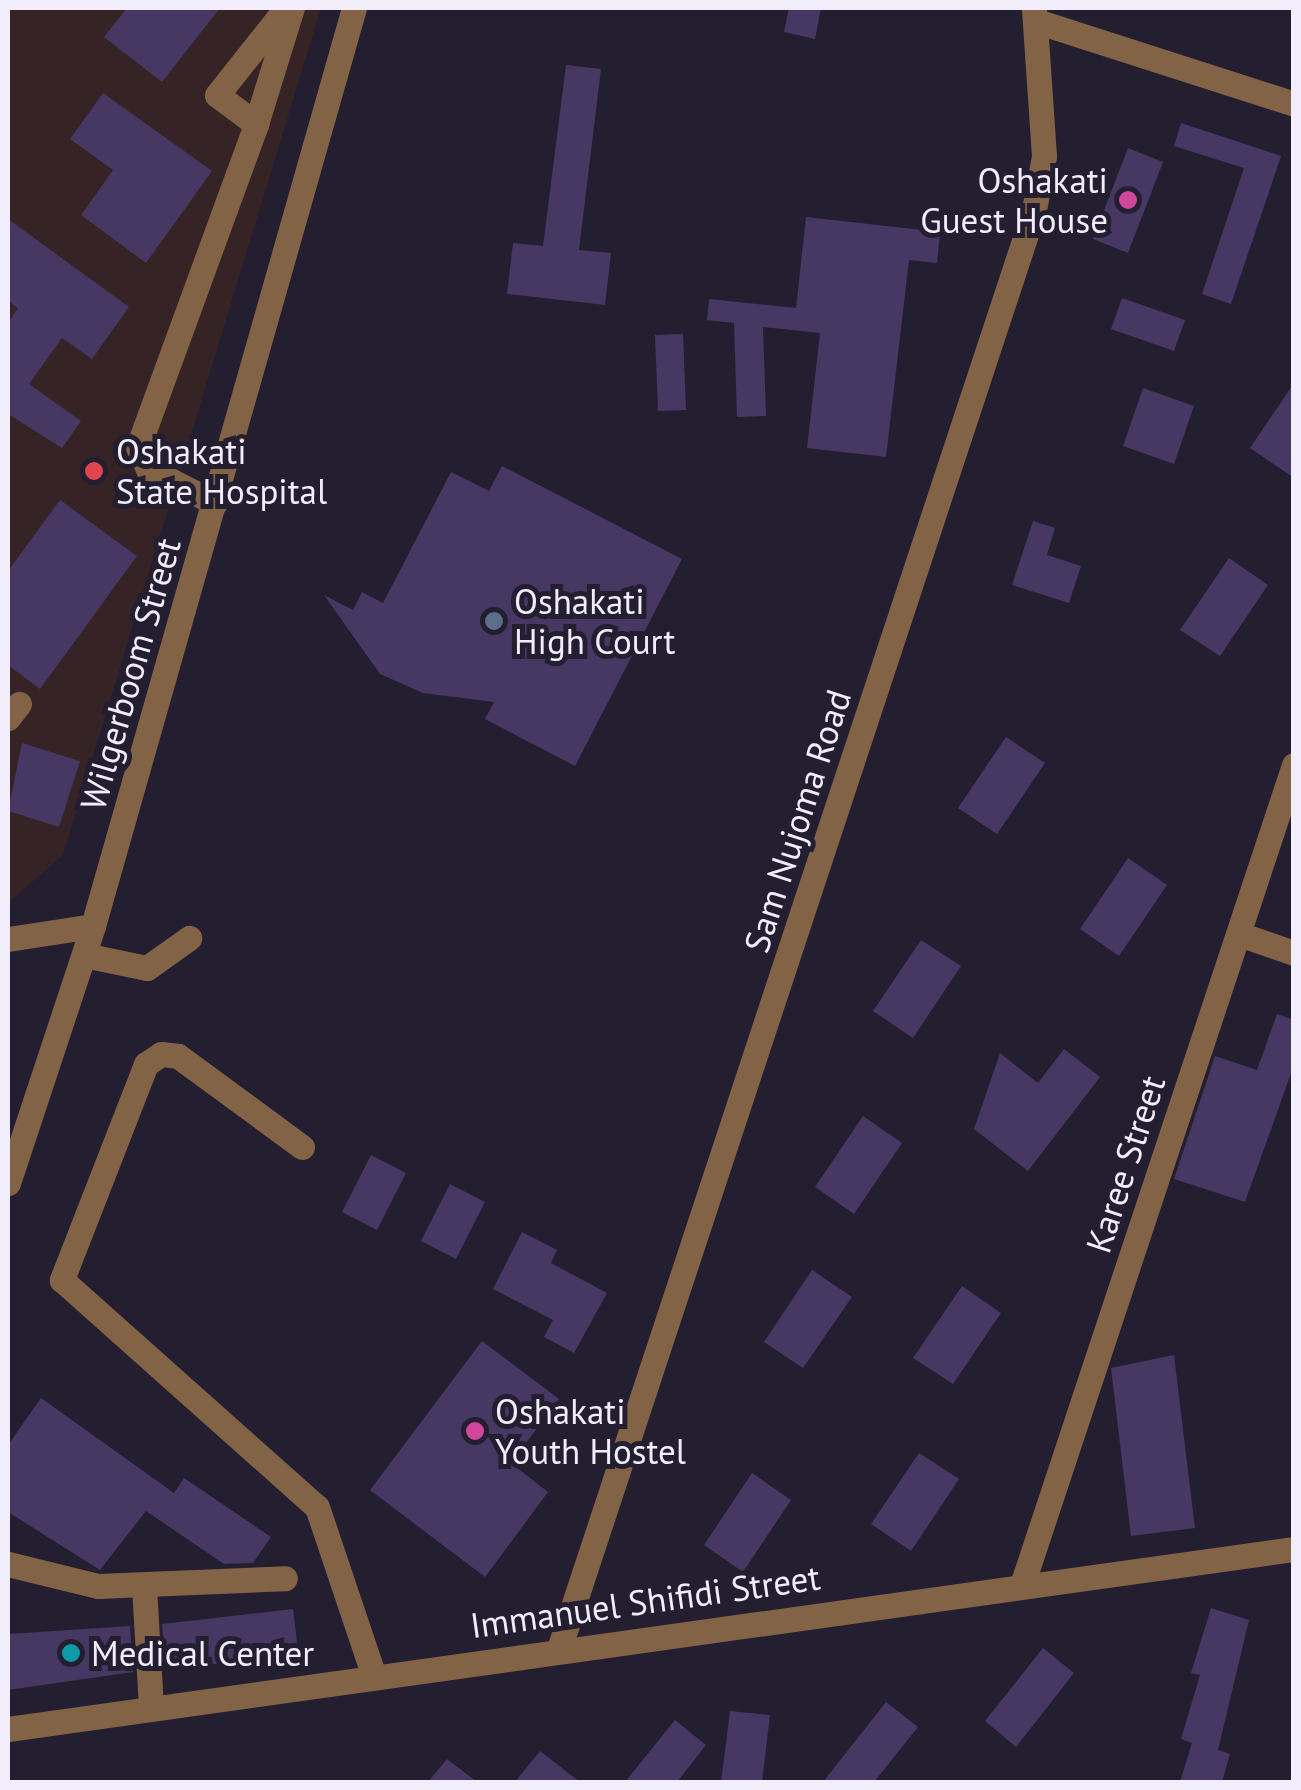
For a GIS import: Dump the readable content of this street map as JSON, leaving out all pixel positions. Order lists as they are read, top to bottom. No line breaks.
{"streets":{"street":["Wilgerboom Street","Sam Nujoma Road","Karee Street","Immanuel Shifidi Street"]},"crossings":[["Sam Nujoma Road","Immanuel Shifidi Street"],["Karee Street","Immanuel Shifidi Street"]],"places":["Oshakati Guest House","Oshakati State Hospital","Oshakati High Court","Oshakati Youth Hostel","Medical Center"]}
